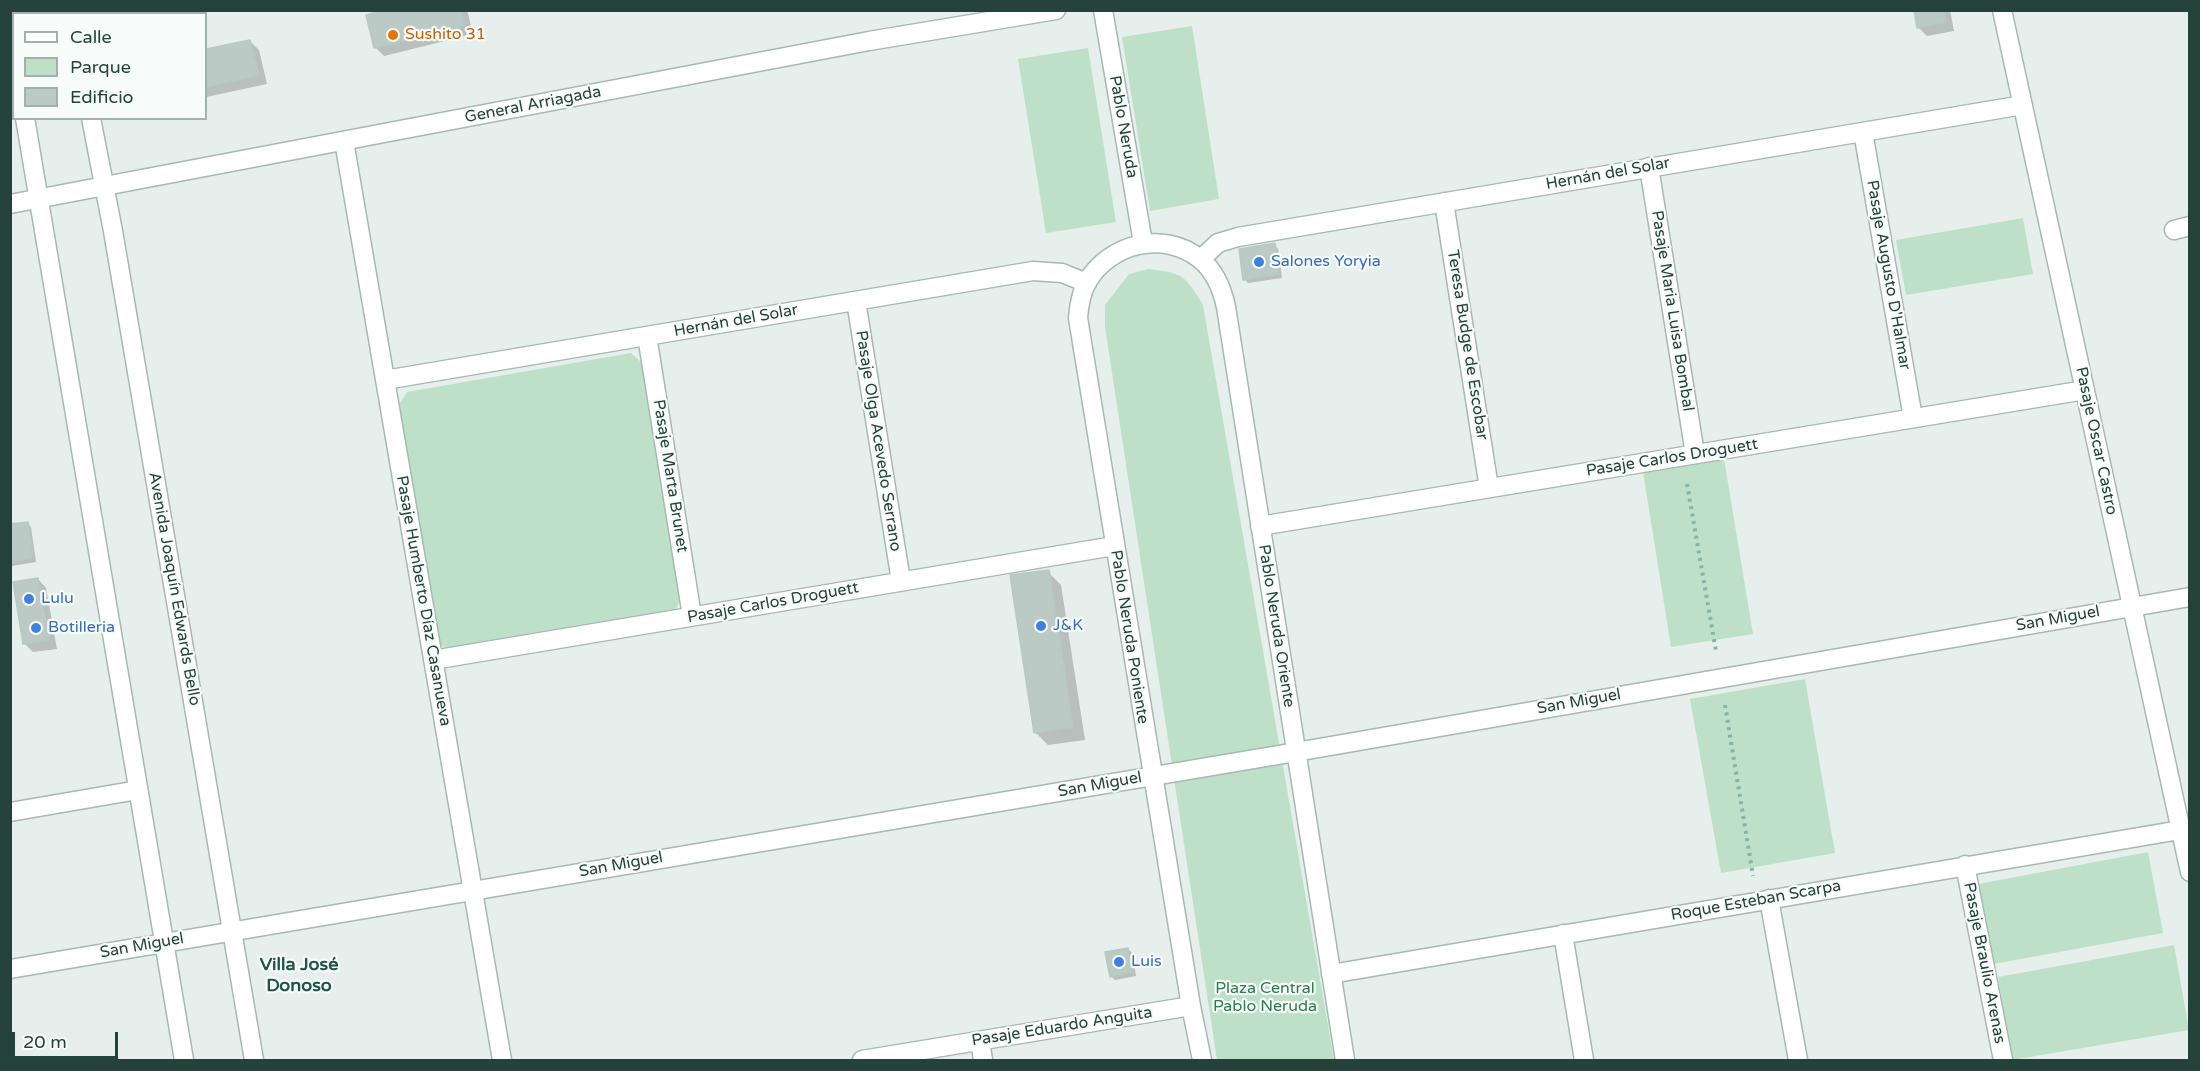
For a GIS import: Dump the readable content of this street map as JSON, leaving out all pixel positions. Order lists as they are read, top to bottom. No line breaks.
{"streets":{"street":["General Arriagada","Pablo Neruda","Hernán del Solar","Pasaje Augusto D'Halmar","Pasaje Maria Luisa Bombal","Teresa Budge de Escobar","Pasaje Olga Acevedo Serrano","Pasaje Oscar Castro","Pasaje Carlos Droguett","Pasaje Marta Brunet","Avenida Joaquín Edwards Bello","Pasaje Humberto Díaz Casanueva","San Miguel","Pablo Neruda Oriente","Pablo Neruda Poniente","Roque Esteban Scarpa","Pasaje Braulio Arenas","Pasaje Eduardo Anguita"]},"crossings":[["General Arriagada","Avenida Joaquín Edwards Bello"],["General Arriagada","Pasaje Humberto Díaz Casanueva"],["Pablo Neruda","Pablo Neruda Oriente"],["Pablo Neruda","Pablo Neruda Poniente"],["Hernán del Solar","Pasaje Augusto D'Halmar"],["Hernán del Solar","Pasaje Maria Luisa Bombal"],["Hernán del Solar","Teresa Budge de Escobar"],["Hernán del Solar","Pasaje Olga Acevedo Serrano"],["Hernán del Solar","Pasaje Oscar Castro"],["Hernán del Solar","Pasaje Marta Brunet"],["Hernán del Solar","Pasaje Humberto Díaz Casanueva"],["Hernán del Solar","Pablo Neruda Oriente"],["Hernán del Solar","Pablo Neruda Poniente"],["Pasaje Augusto D'Halmar","Pasaje Carlos Droguett"],["Pasaje Maria Luisa Bombal","Pasaje Carlos Droguett"],["Teresa Budge de Escobar","Pasaje Carlos Droguett"],["Pasaje Olga Acevedo Serrano","Pasaje Carlos Droguett"],["Pasaje Oscar Castro","Pasaje Carlos Droguett"],["Pasaje Oscar Castro","San Miguel"],["Pasaje Oscar Castro","Roque Esteban Scarpa"],["Pasaje Carlos Droguett","Pasaje Marta Brunet"],["Pasaje Carlos Droguett","Pasaje Humberto Díaz Casanueva"],["Pasaje Carlos Droguett","Pablo Neruda Oriente"],["Pasaje Carlos Droguett","Pablo Neruda Poniente"],["Avenida Joaquín Edwards Bello","San Miguel"],["Pasaje Humberto Díaz Casanueva","San Miguel"],["San Miguel","Pablo Neruda Oriente"],["San Miguel","Pablo Neruda Poniente"],["Pablo Neruda Oriente","Pablo Neruda Poniente"],["Pablo Neruda Oriente","Roque Esteban Scarpa"],["Pablo Neruda Poniente","Pasaje Eduardo Anguita"],["Roque Esteban Scarpa","Pasaje Braulio Arenas"]],"districts":["Villa José Donoso"],"parks":["Plaza Central Pablo Neruda"],"places":["Sushito 31","Salones Yoryia","Lulu","J&K","Botilleria","Luis"],"legend":["Calle","Parque","Edificio"],"scale_bar":"20 m"}
